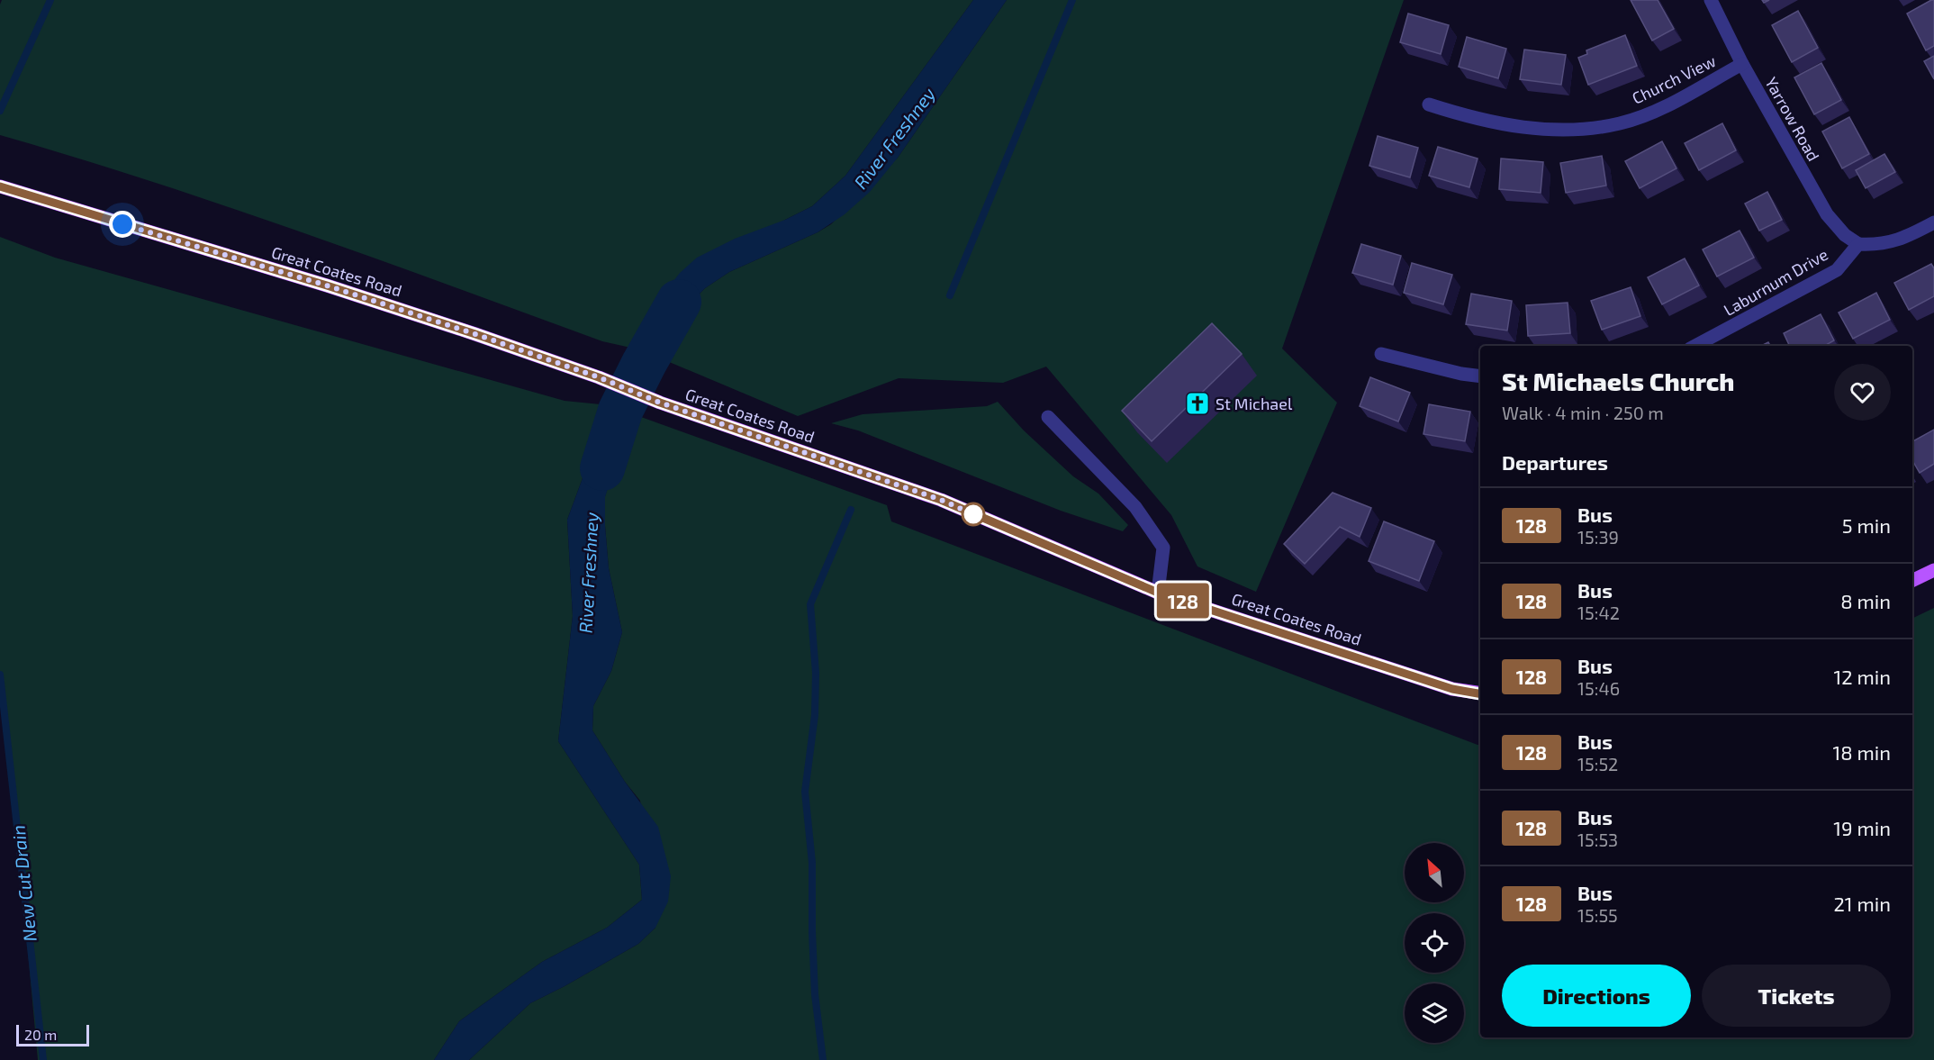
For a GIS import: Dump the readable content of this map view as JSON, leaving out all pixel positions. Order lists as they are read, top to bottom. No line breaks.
{"streets":{"main road":["Great Coates Road"],"street":["Church View","Yarrow Road","Laburnum Drive"]},"crossings":[["Church View","Yarrow Road"],["Yarrow Road","Laburnum Drive"]],"water":["River Freshney","New Cut Drain"],"places":{"church":["St Michael"]},"lines":["bus line 128"],"scale_bar":"20 m","north":"top left","page":{"on_map":"128","heading":[["St Michaels Church","Walk · 4 min · 250 m"],"Departures"],"list":[{"mark":"128","name":"Bus","note":"15:39","value":"5 min"},{"mark":"128","name":"Bus","note":"15:42","value":"8 min"},{"mark":"128","name":"Bus","note":"15:46","value":"12 min"},{"mark":"128","name":"Bus","note":"15:52","value":"18 min"},{"mark":"128","name":"Bus","note":"15:53","value":"19 min"},{"mark":"128","name":"Bus","note":"15:55","value":"21 min"}],"buttons":["Directions","Tickets"],"scale":"20 m"}}
